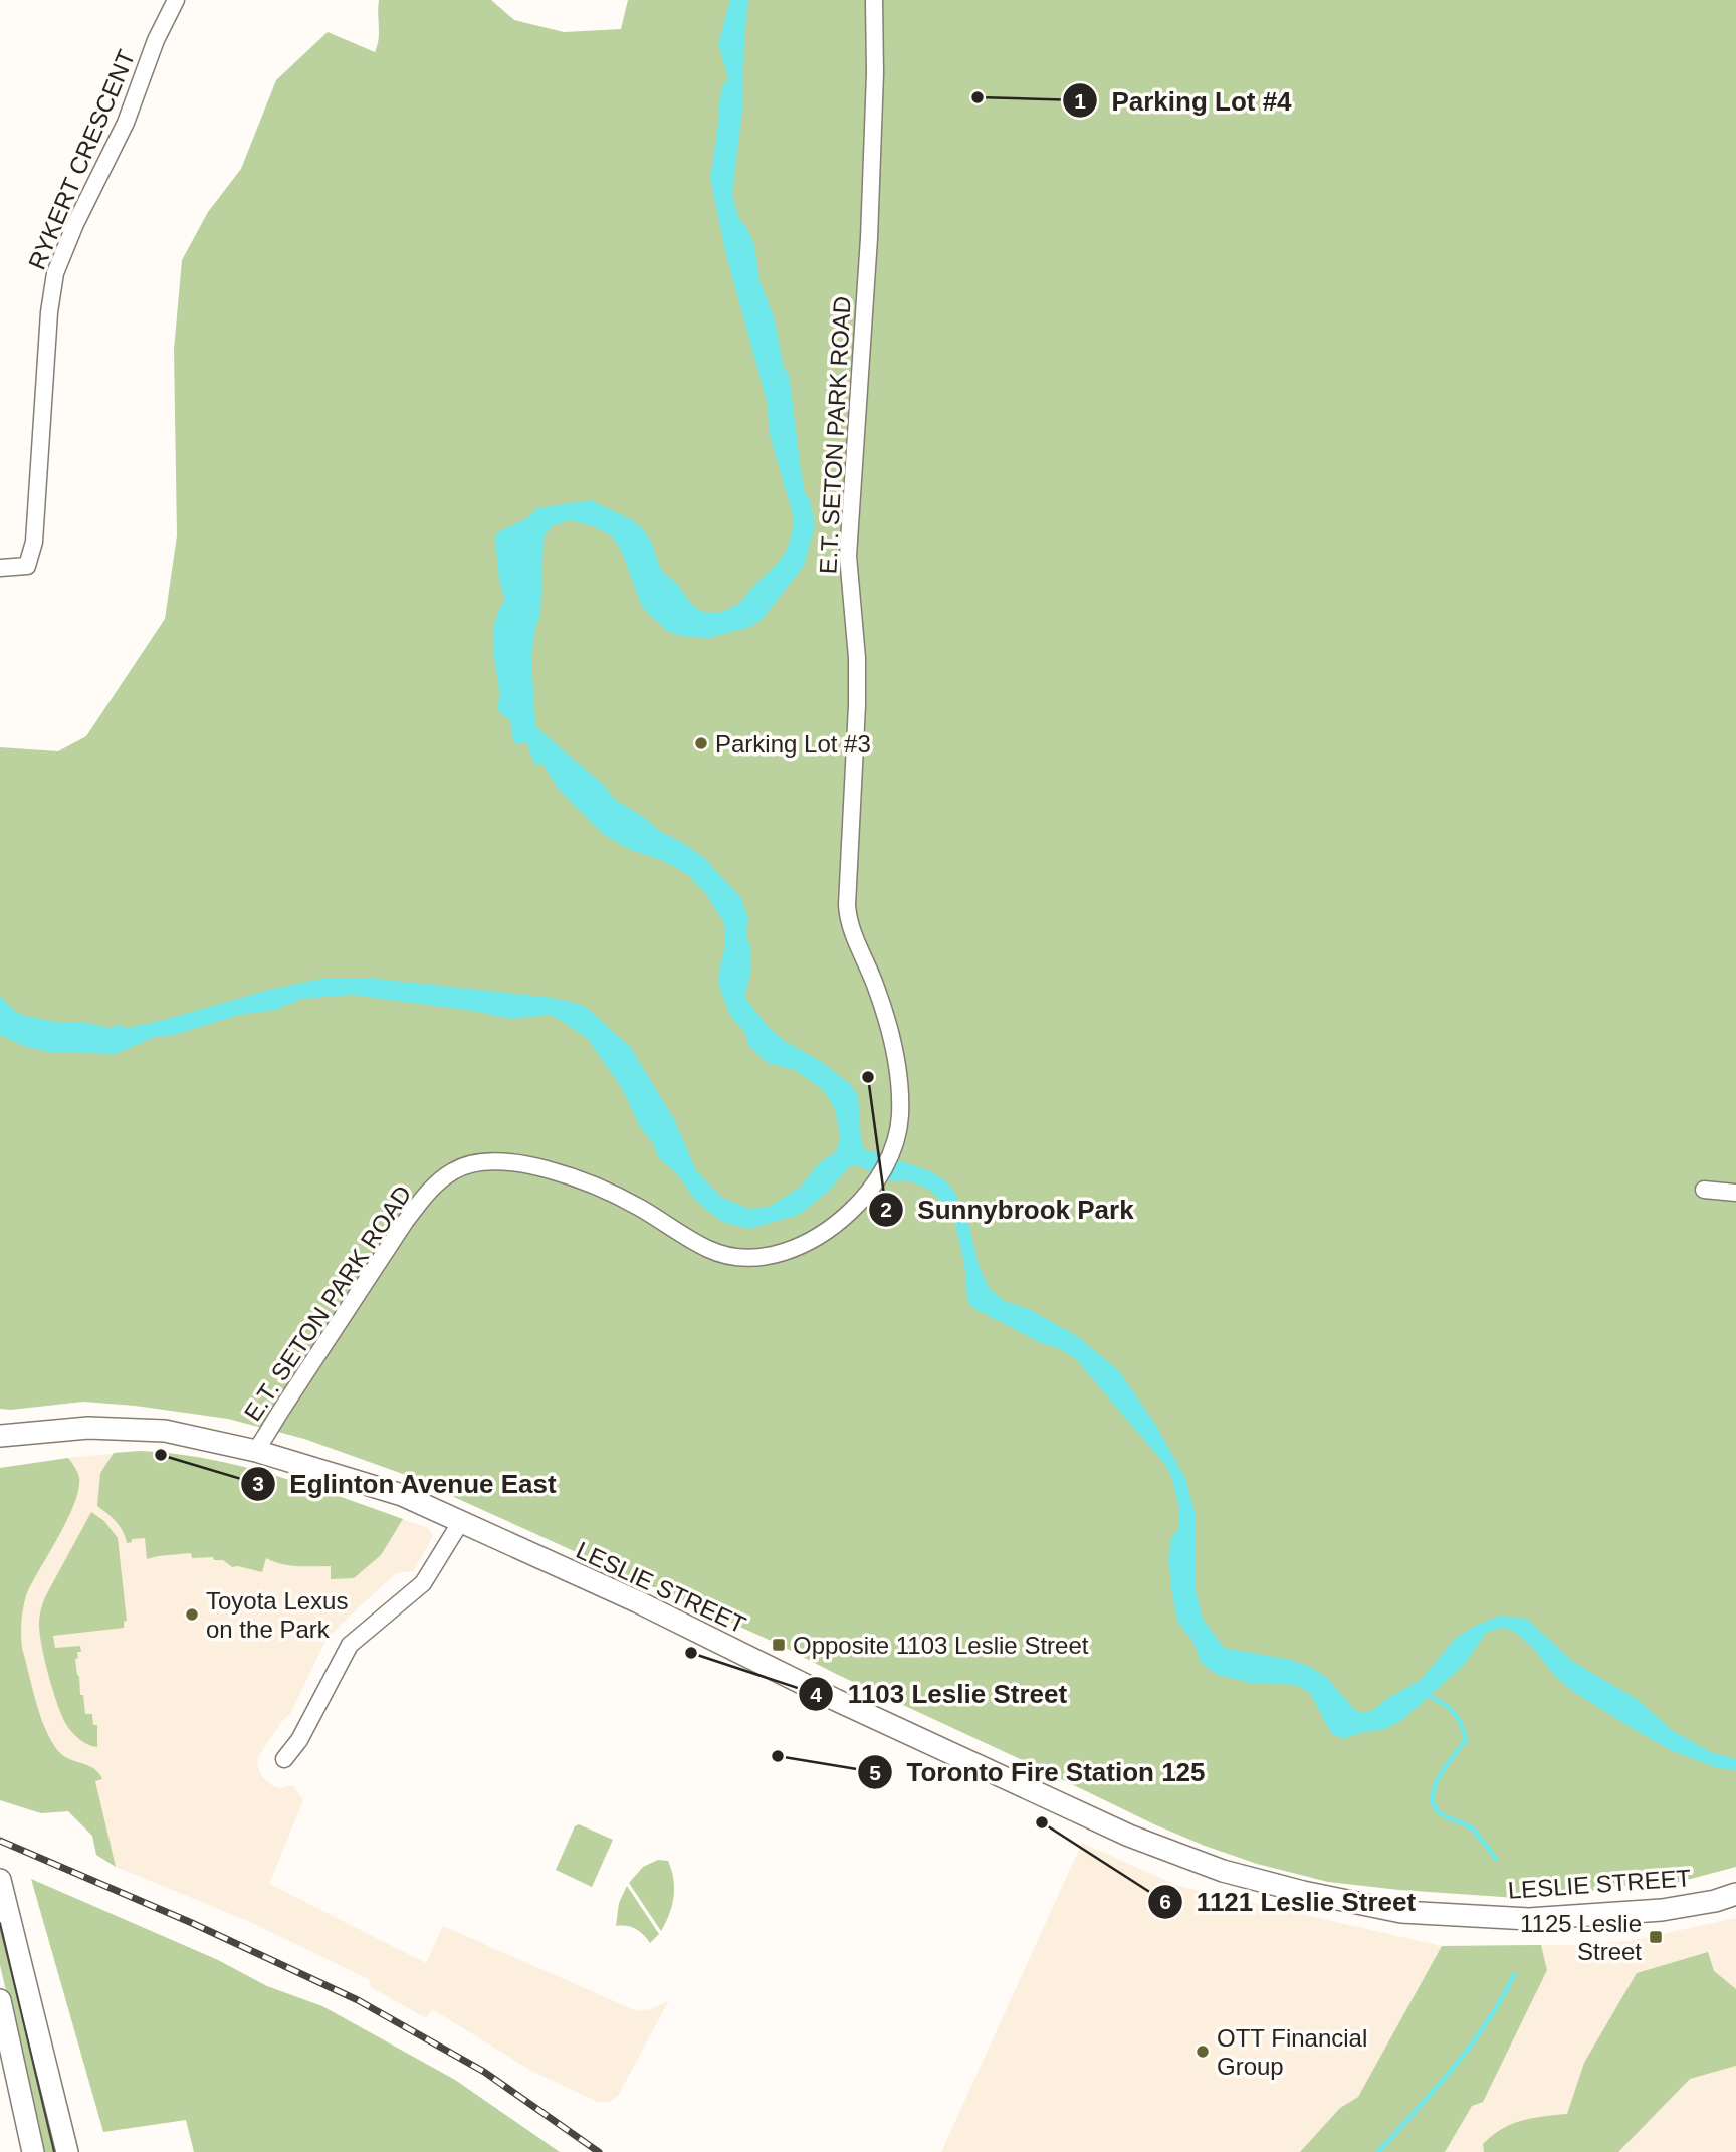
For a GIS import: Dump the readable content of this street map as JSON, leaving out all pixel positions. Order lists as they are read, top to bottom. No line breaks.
{"streets":{"main road":["LESLIE STREET"],"street":["RYKERT CRESCENT","E.T. SETON PARK ROAD"]},"crossings":[["E.T. SETON PARK ROAD","LESLIE STREET"]],"places":{"other":["Parking Lot #4","Parking Lot #3","Sunnybrook Park","Eglinton Avenue East","Toyota Lexus on the Park","1103 Leslie Street","Toronto Fire Station 125","1121 Leslie Street","OTT Financial Group"],"transit":["Opposite 1103 Leslie Street","1125 Leslie Street"]}}
